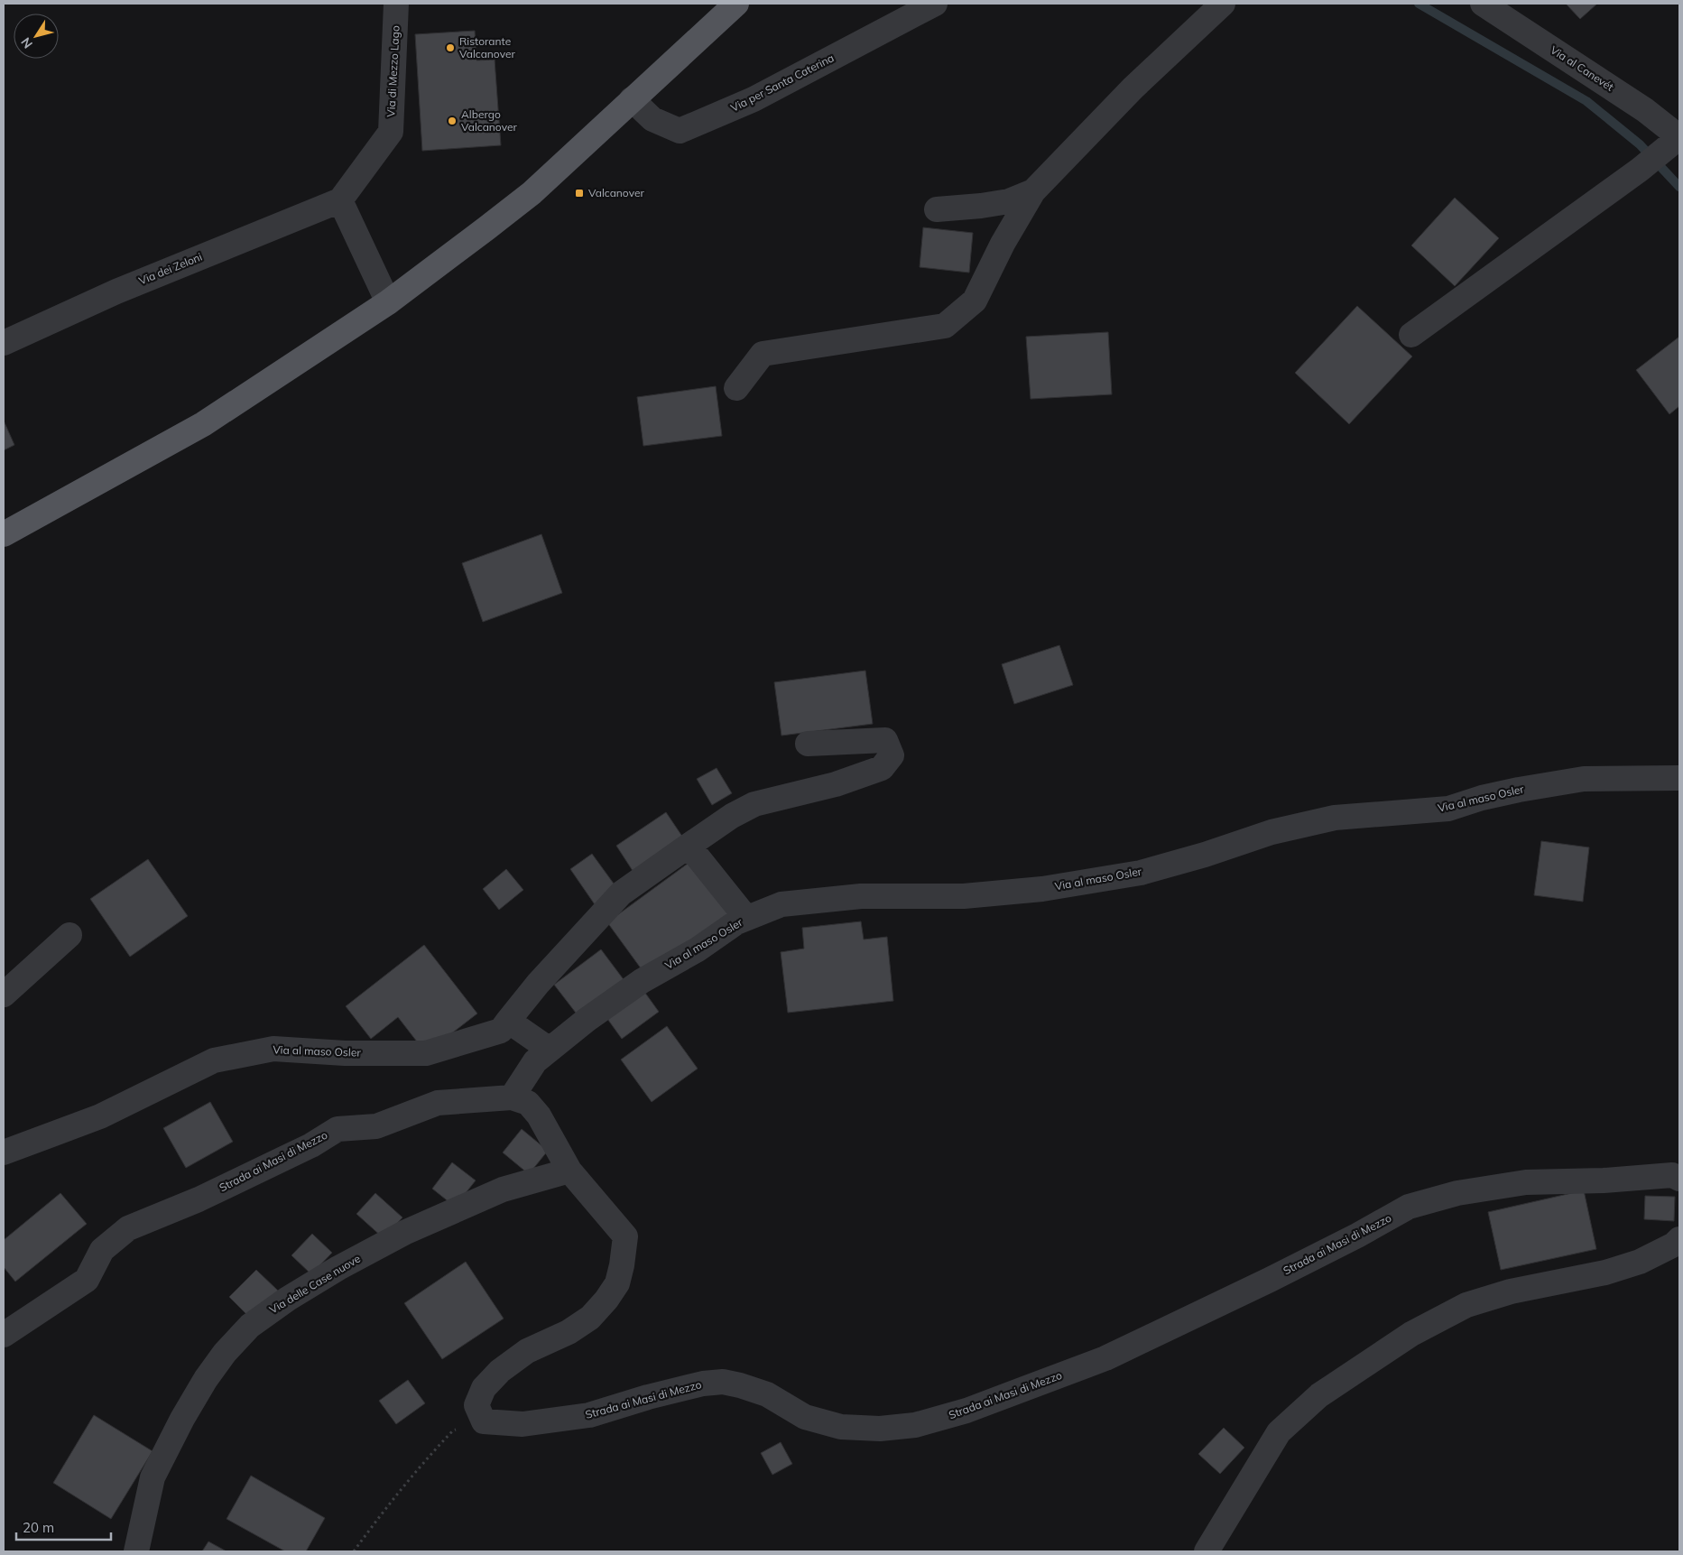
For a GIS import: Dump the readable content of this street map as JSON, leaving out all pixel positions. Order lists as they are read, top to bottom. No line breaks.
{"streets":{"street":["Via al Canevét","Via di Mezzo Lago","Via per Santa Caterina","Via dei Zeloni","Via al maso Osler","Strada ai Masi di Mezzo","Via delle Case nuove"]},"crossings":[["Via di Mezzo Lago","Via dei Zeloni"],["Via al maso Osler","Strada ai Masi di Mezzo"],["Strada ai Masi di Mezzo","Via delle Case nuove"]],"places":{"other":["Ristorante Valcanover","Albergo Valcanover"],"transit":["Valcanover"]},"scale_bar":"20 m","north":"bottom left"}
